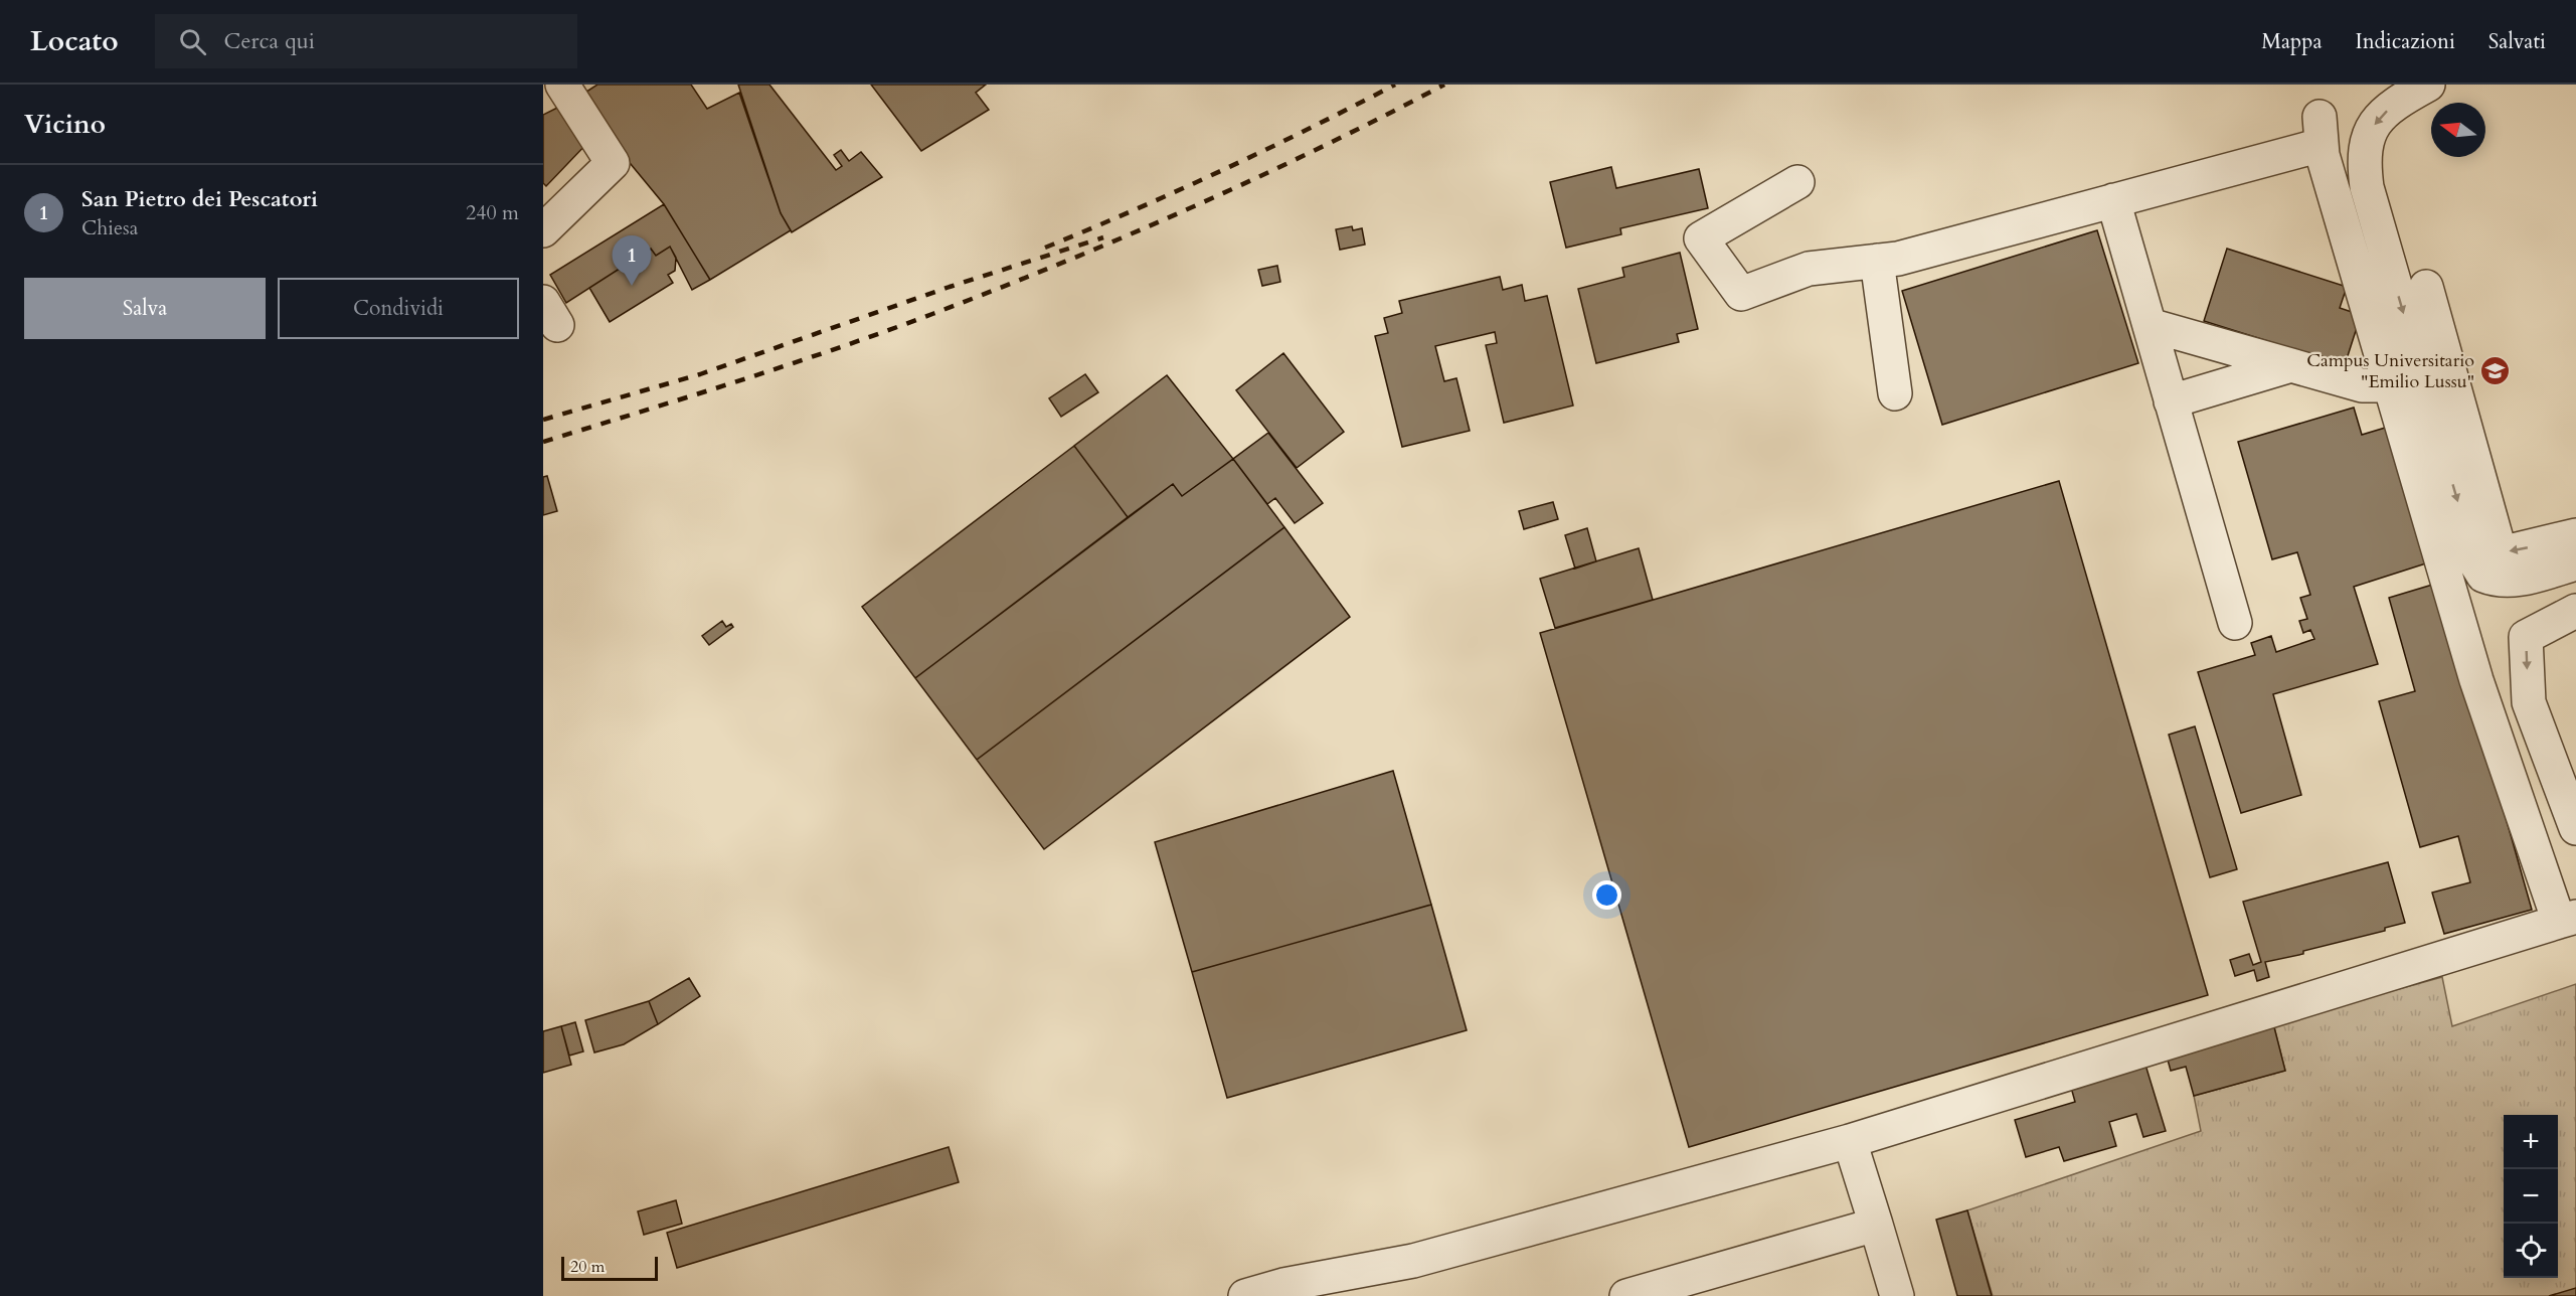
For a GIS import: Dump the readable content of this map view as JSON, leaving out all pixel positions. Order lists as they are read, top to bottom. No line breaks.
{"places":{"school or university":["Campus Universitario \"Emilio Lussu\""]},"scale_bar":"20 m","north":"left","page":{"header":"Locato","search":"Cerca qui","nav":["Mappa","Indicazioni","Salvati"],"heading":"Vicino","list":[{"mark":"1","name":"San Pietro dei Pescatori","note":"Chiesa","value":"240 m"}],"pins":"1","buttons":["Salva","Condividi"],"map_buttons":["+","−"],"scale":"20 m"}}
